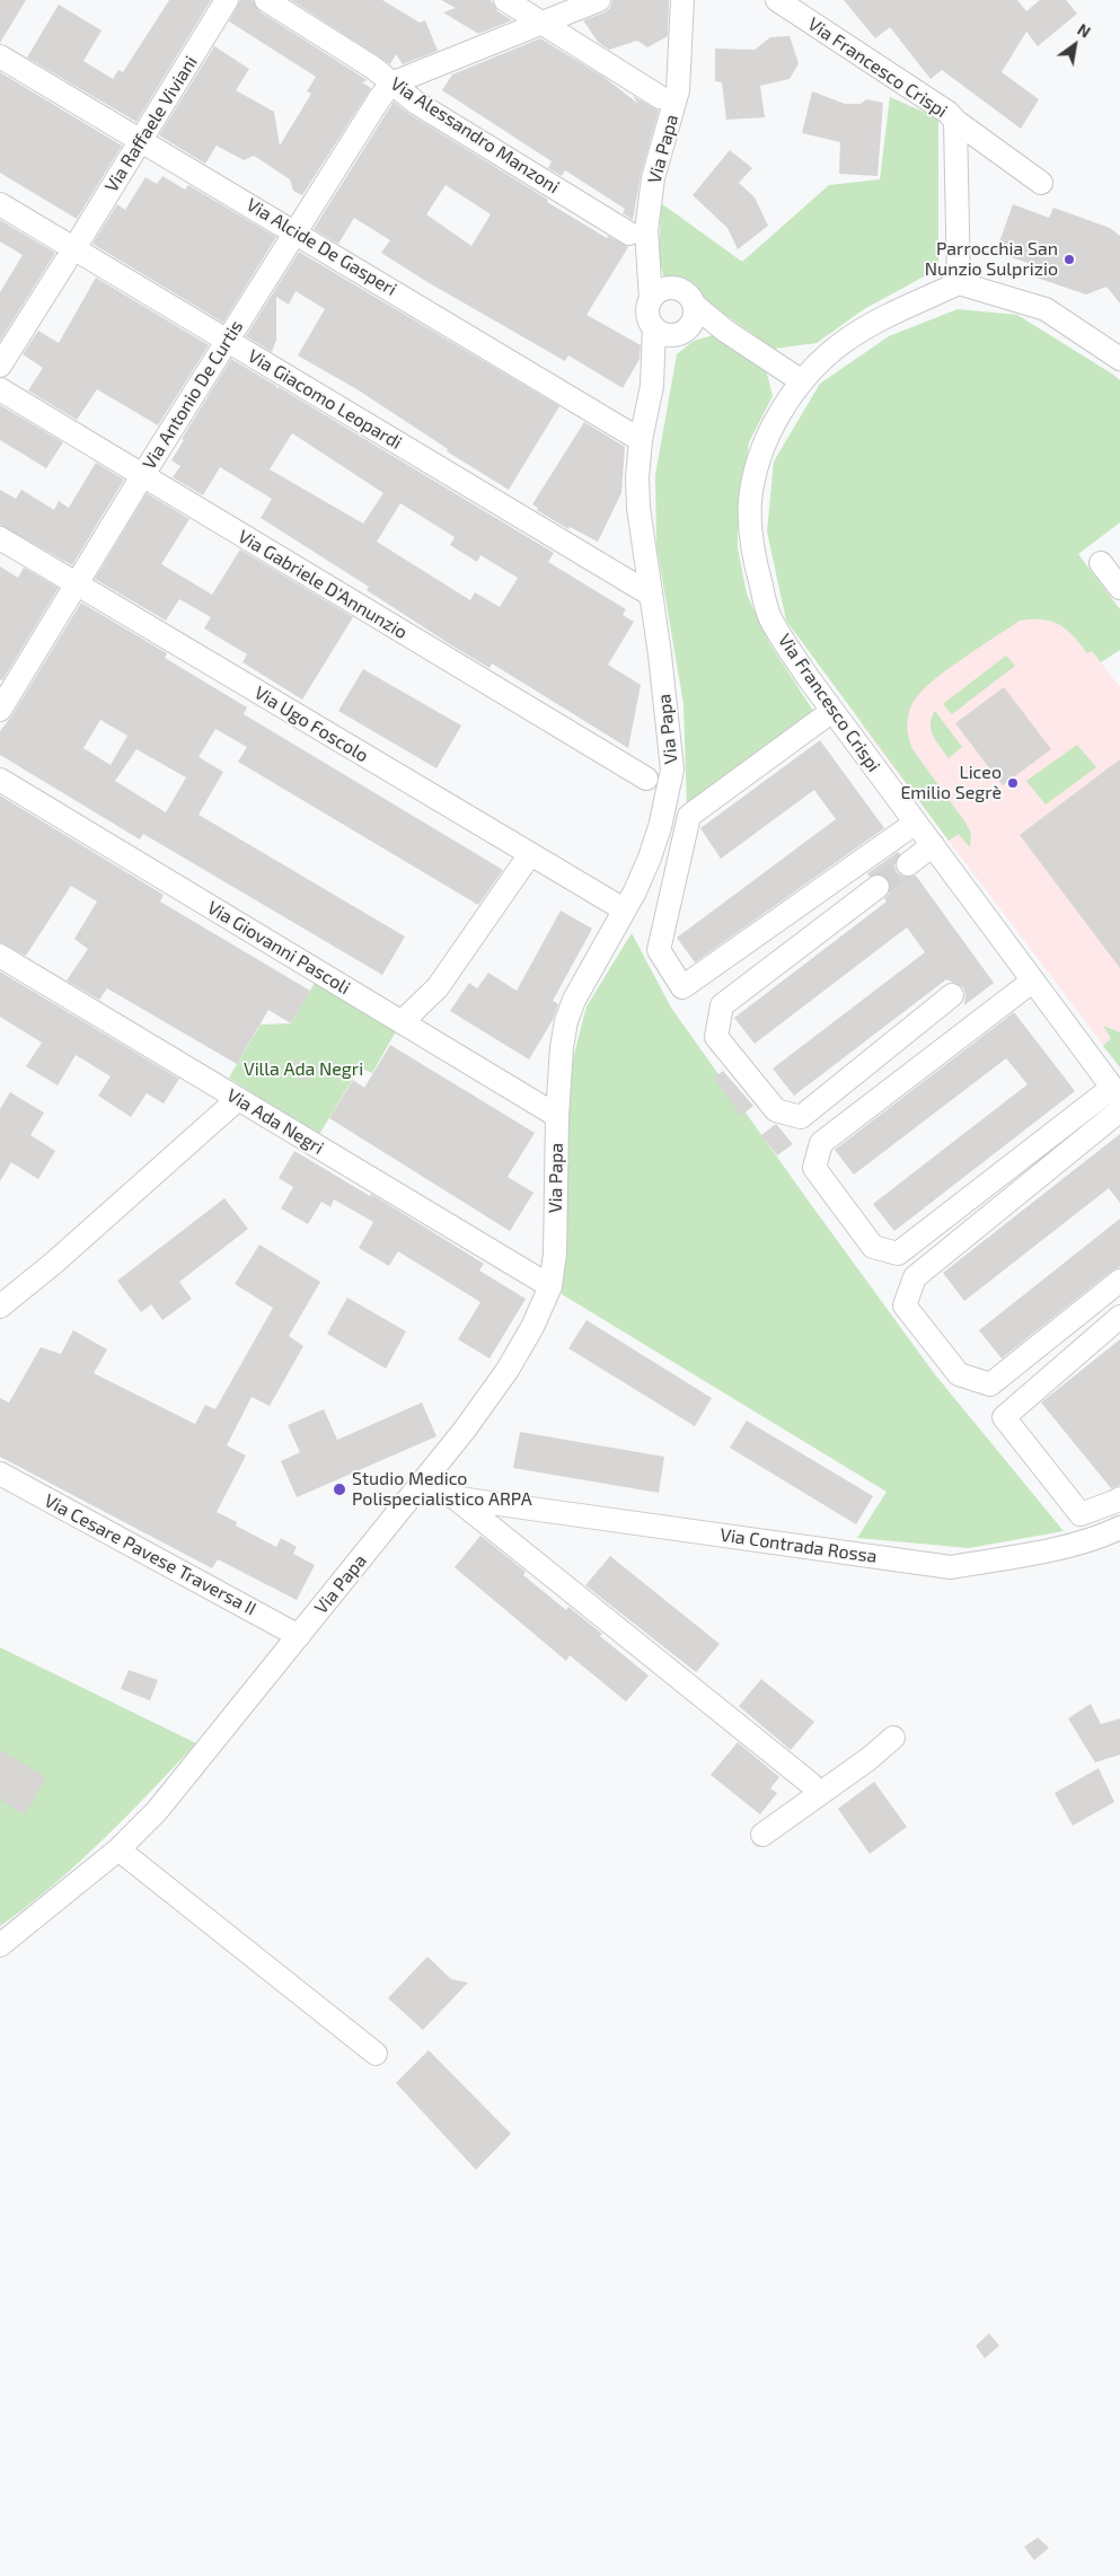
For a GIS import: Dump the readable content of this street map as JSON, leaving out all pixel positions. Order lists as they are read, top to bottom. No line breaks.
{"streets":{"street":["Via Francesco Crispi","Via Raffaele Viviani","Via Alessandro Manzoni","Via Papa","Via Alcide De Gasperi","Via Antonio De Curtis","Via Giacomo Leopardi","Via Gabriele D'Annunzio","Via Ugo Foscolo","Via Giovanni Pascoli","Via Ada Negri","Via Contrada Rossa","Via Cesare Pavese Traversa II"]},"crossings":[["Via Raffaele Viviani","Via Alcide De Gasperi"],["Via Raffaele Viviani","Via Giacomo Leopardi"],["Via Alessandro Manzoni","Via Antonio De Curtis"],["Via Papa","Via Alcide De Gasperi"],["Via Papa","Via Giacomo Leopardi"],["Via Papa","Via Ugo Foscolo"],["Via Papa","Via Giovanni Pascoli"],["Via Papa","Via Ada Negri"],["Via Papa","Via Contrada Rossa"],["Via Papa","Via Cesare Pavese Traversa II"],["Via Alcide De Gasperi","Via Antonio De Curtis"],["Via Antonio De Curtis","Via Giacomo Leopardi"],["Via Antonio De Curtis","Via Gabriele D'Annunzio"],["Via Antonio De Curtis","Via Ugo Foscolo"]],"parks":["Villa Ada Negri"],"places":["Parrocchia San Nunzio Sulprizio","Liceo Emilio Segrè","Studio Medico Polispecialistico ARPA"],"north":"top right"}
